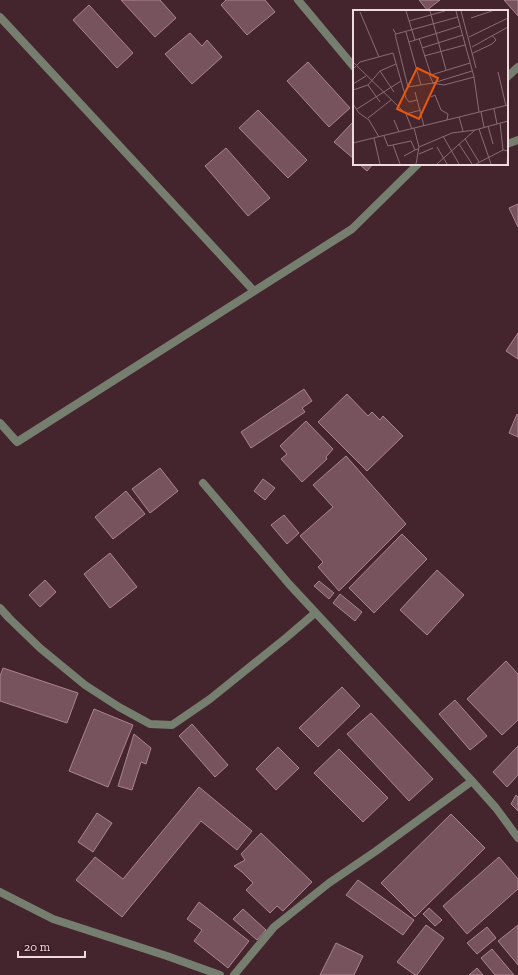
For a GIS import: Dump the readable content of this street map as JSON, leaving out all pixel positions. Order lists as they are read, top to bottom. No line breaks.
{"scale_bar":"20 m"}
